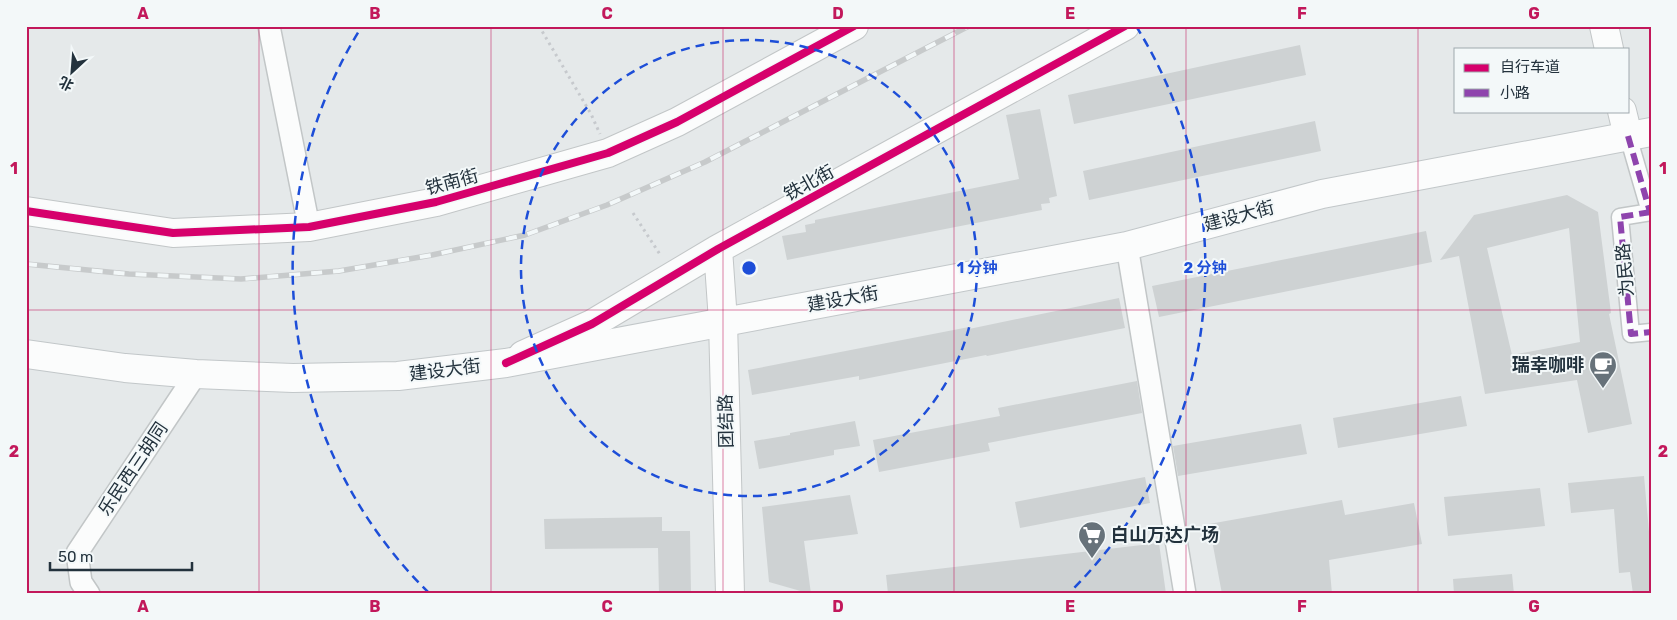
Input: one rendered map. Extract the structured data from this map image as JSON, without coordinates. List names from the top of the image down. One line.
{"streets":{"street":["铁南街","铁北街","建设大街","为民路","团结路","乐民西三胡同"]},"crossings":[["铁北街","建设大街"],["铁北街","团结路"],["建设大街","为民路"],["建设大街","团结路"],["建设大街","乐民西三胡同"]],"places":{"cafe":["瑞幸咖啡"],"supermarket":["白山万达广场"]},"legend":["自行车道","小路"],"scale_bar":"50 m","north":"bottom left","grid":{"columns":["A","B","C","D","E","F","G"],"rows":["1","2"]},"rings":["1 分钟","2 分钟"]}
